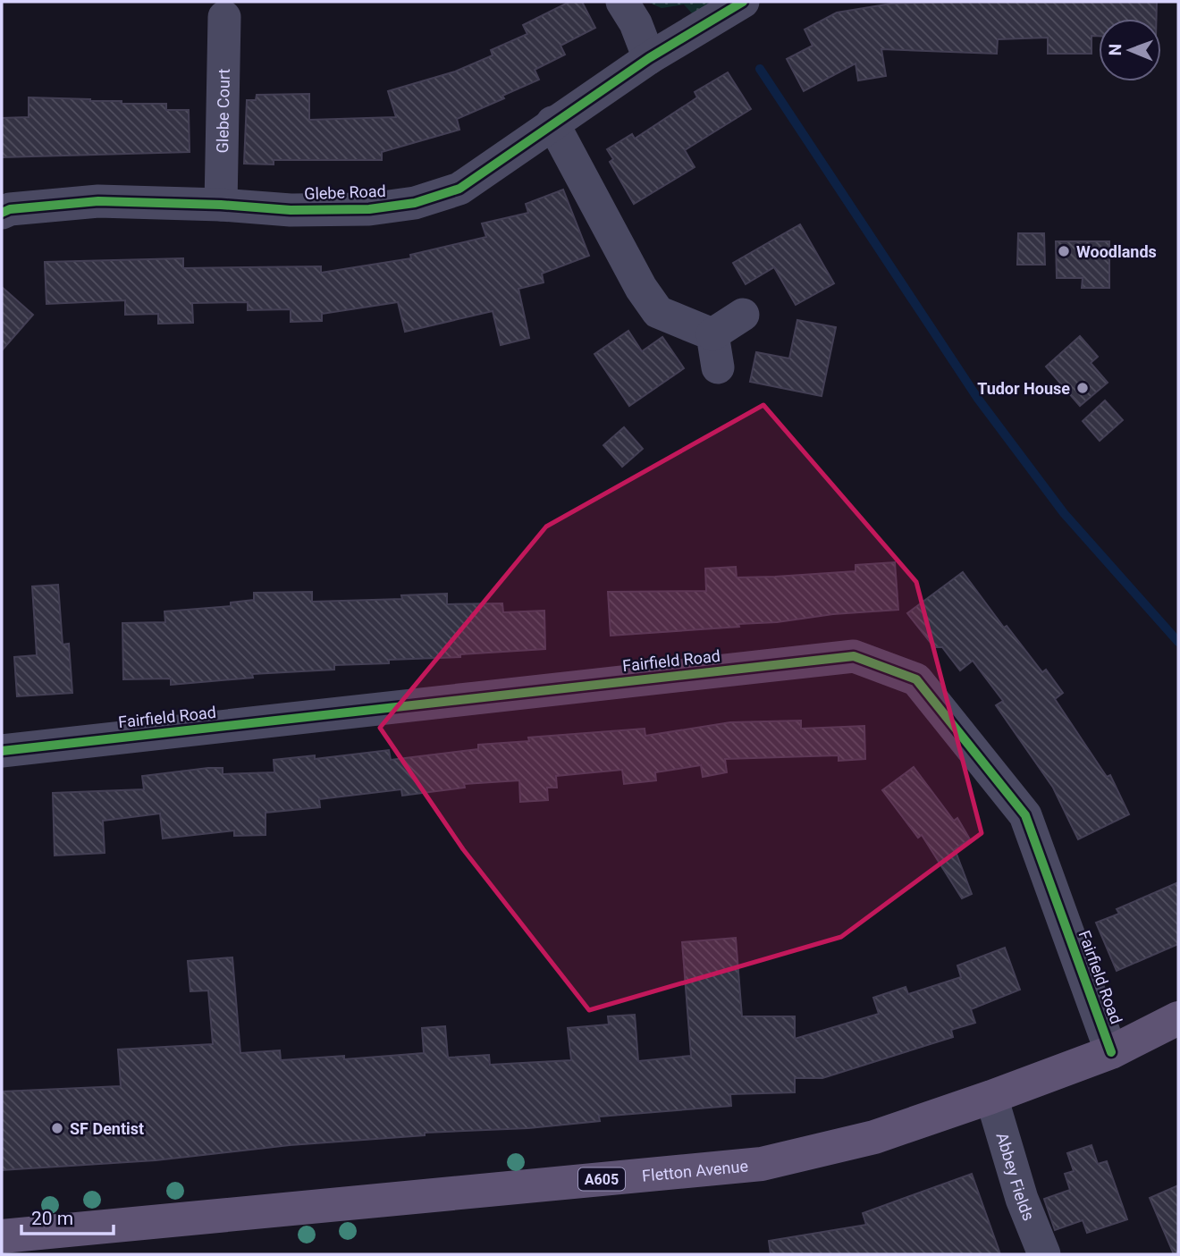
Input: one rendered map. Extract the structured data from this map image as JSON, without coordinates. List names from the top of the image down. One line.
{"streets":{"main road":["Fletton Avenue","A605"],"street":["Glebe Court","Glebe Road","Fairfield Road","Abbey Fields"]},"crossings":[["Glebe Court","Glebe Road"],["Fairfield Road","Fletton Avenue"],["Fletton Avenue","Abbey Fields"]],"places":["Woodlands","Tudor House","SF Dentist"],"scale_bar":"20 m","north":"left"}
